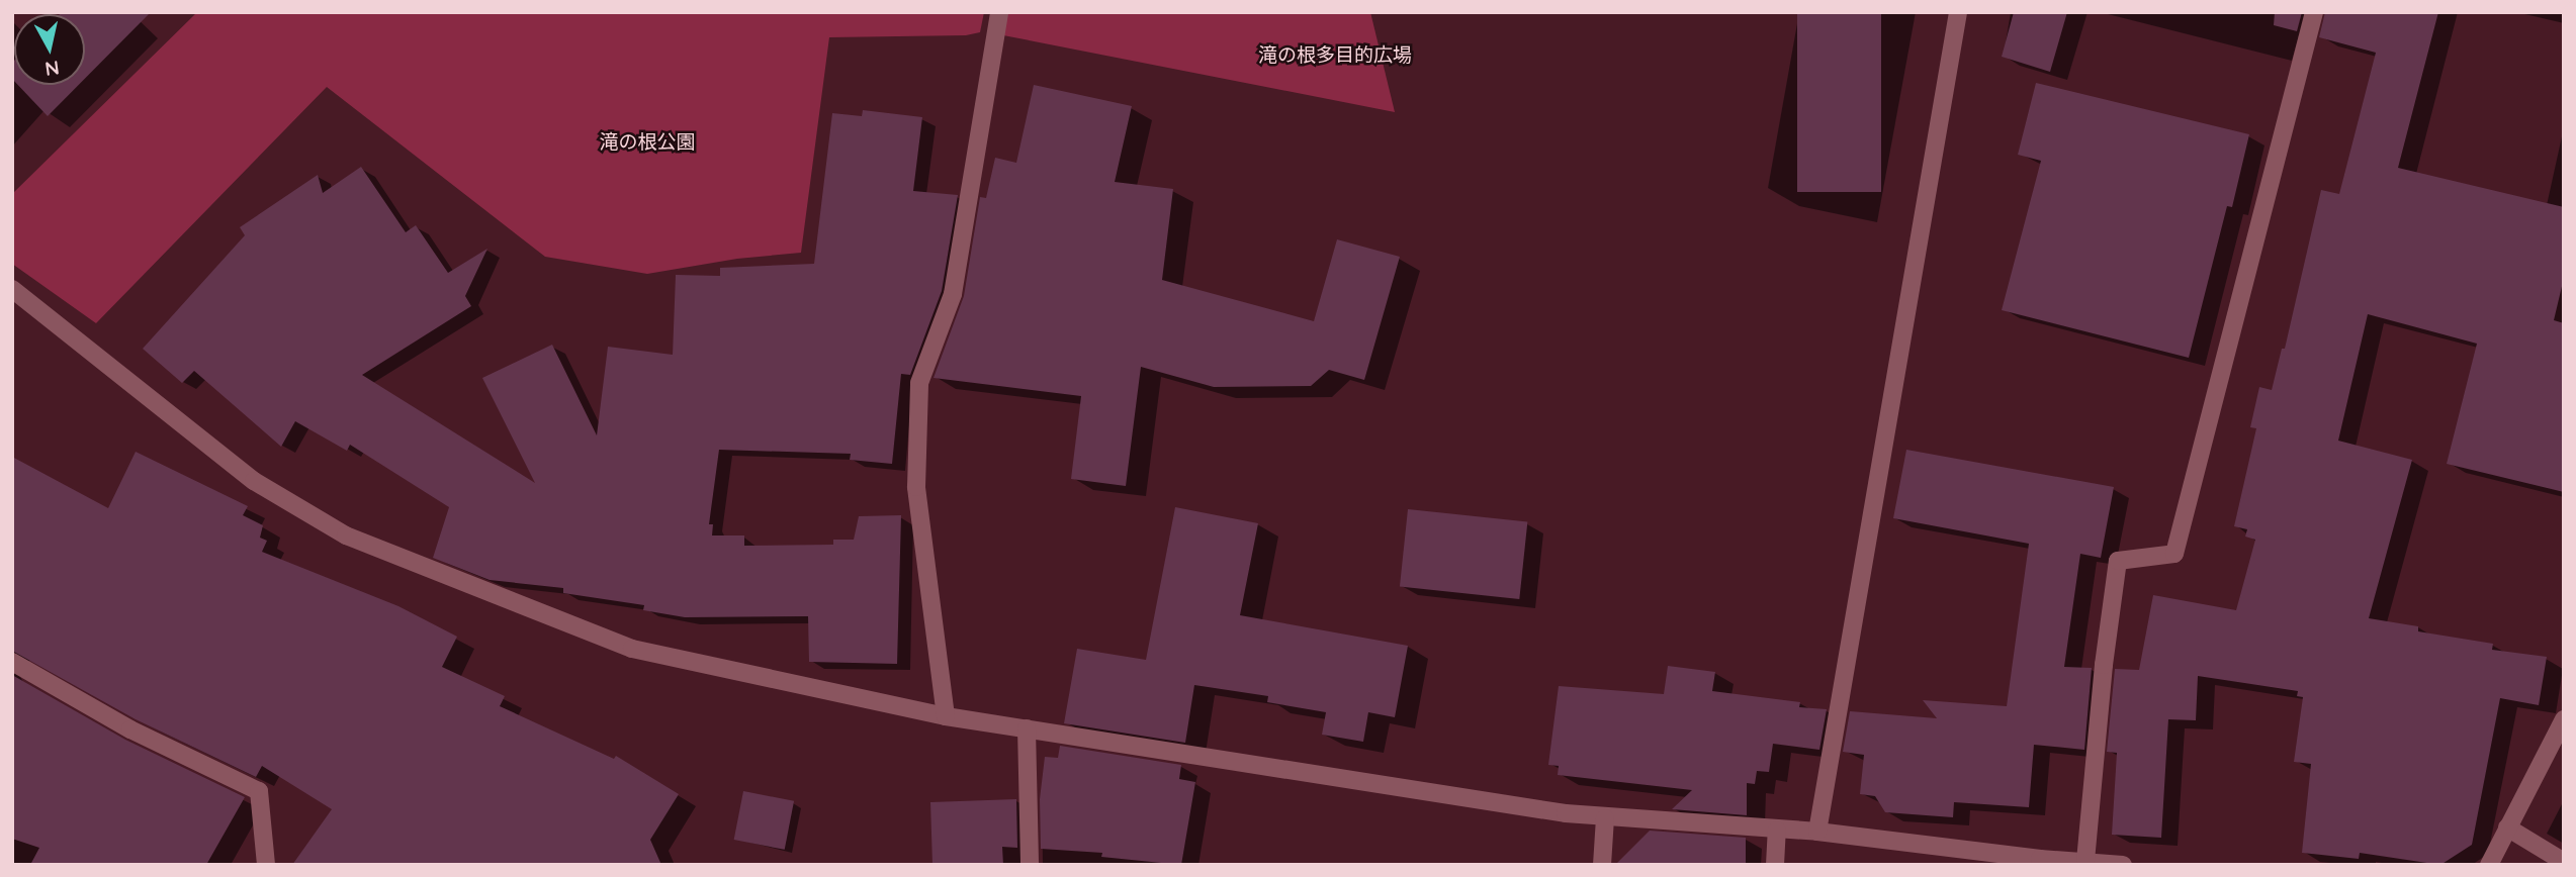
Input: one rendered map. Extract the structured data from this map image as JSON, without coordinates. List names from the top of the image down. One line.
{"parks":["滝の根多目的広場","滝の根公園"],"north":"bottom"}
